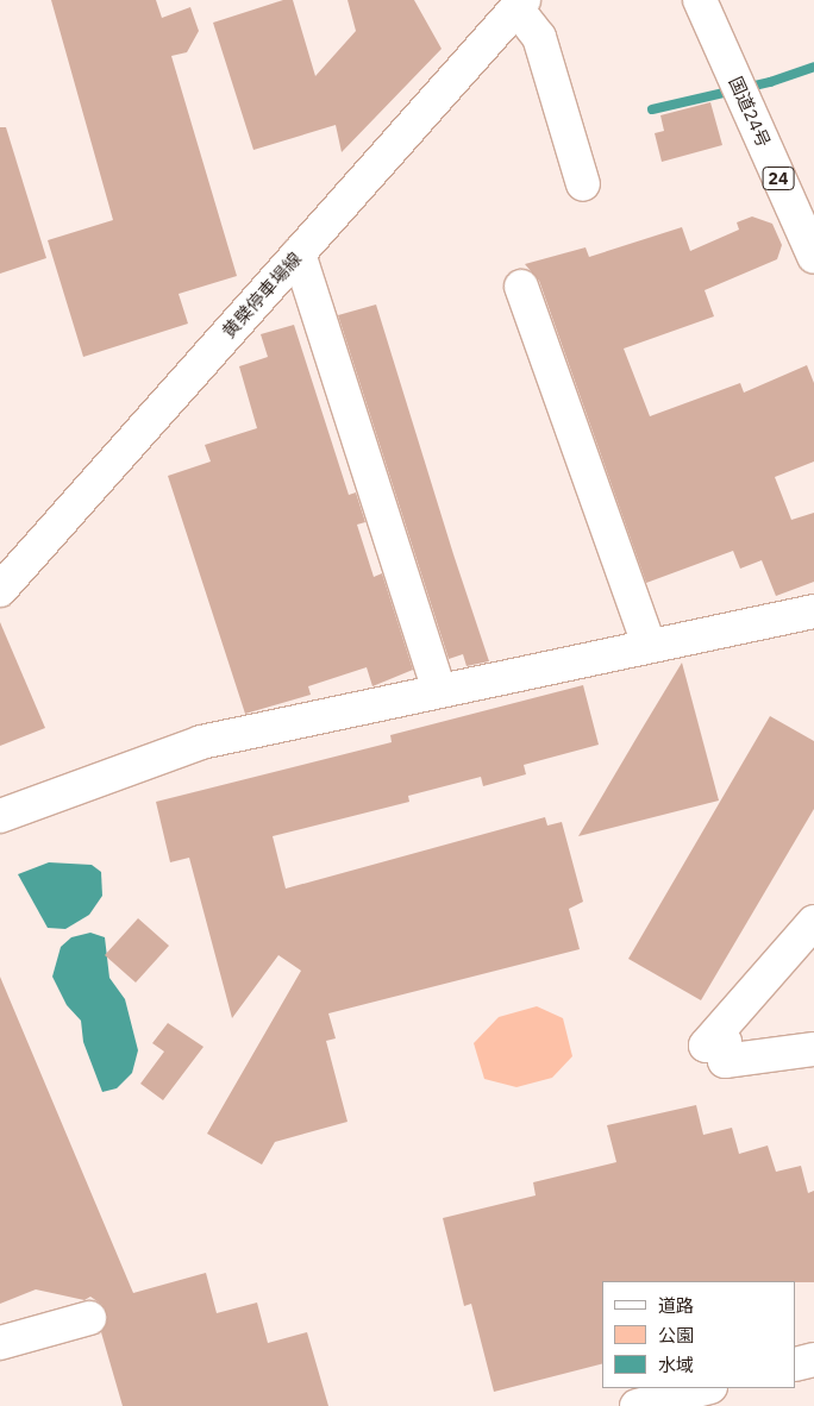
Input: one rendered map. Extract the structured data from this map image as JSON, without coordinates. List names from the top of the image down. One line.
{"streets":{"main road":["国道24号","24","黄檗停車場線"]},"legend":["道路","公園","水域"]}
